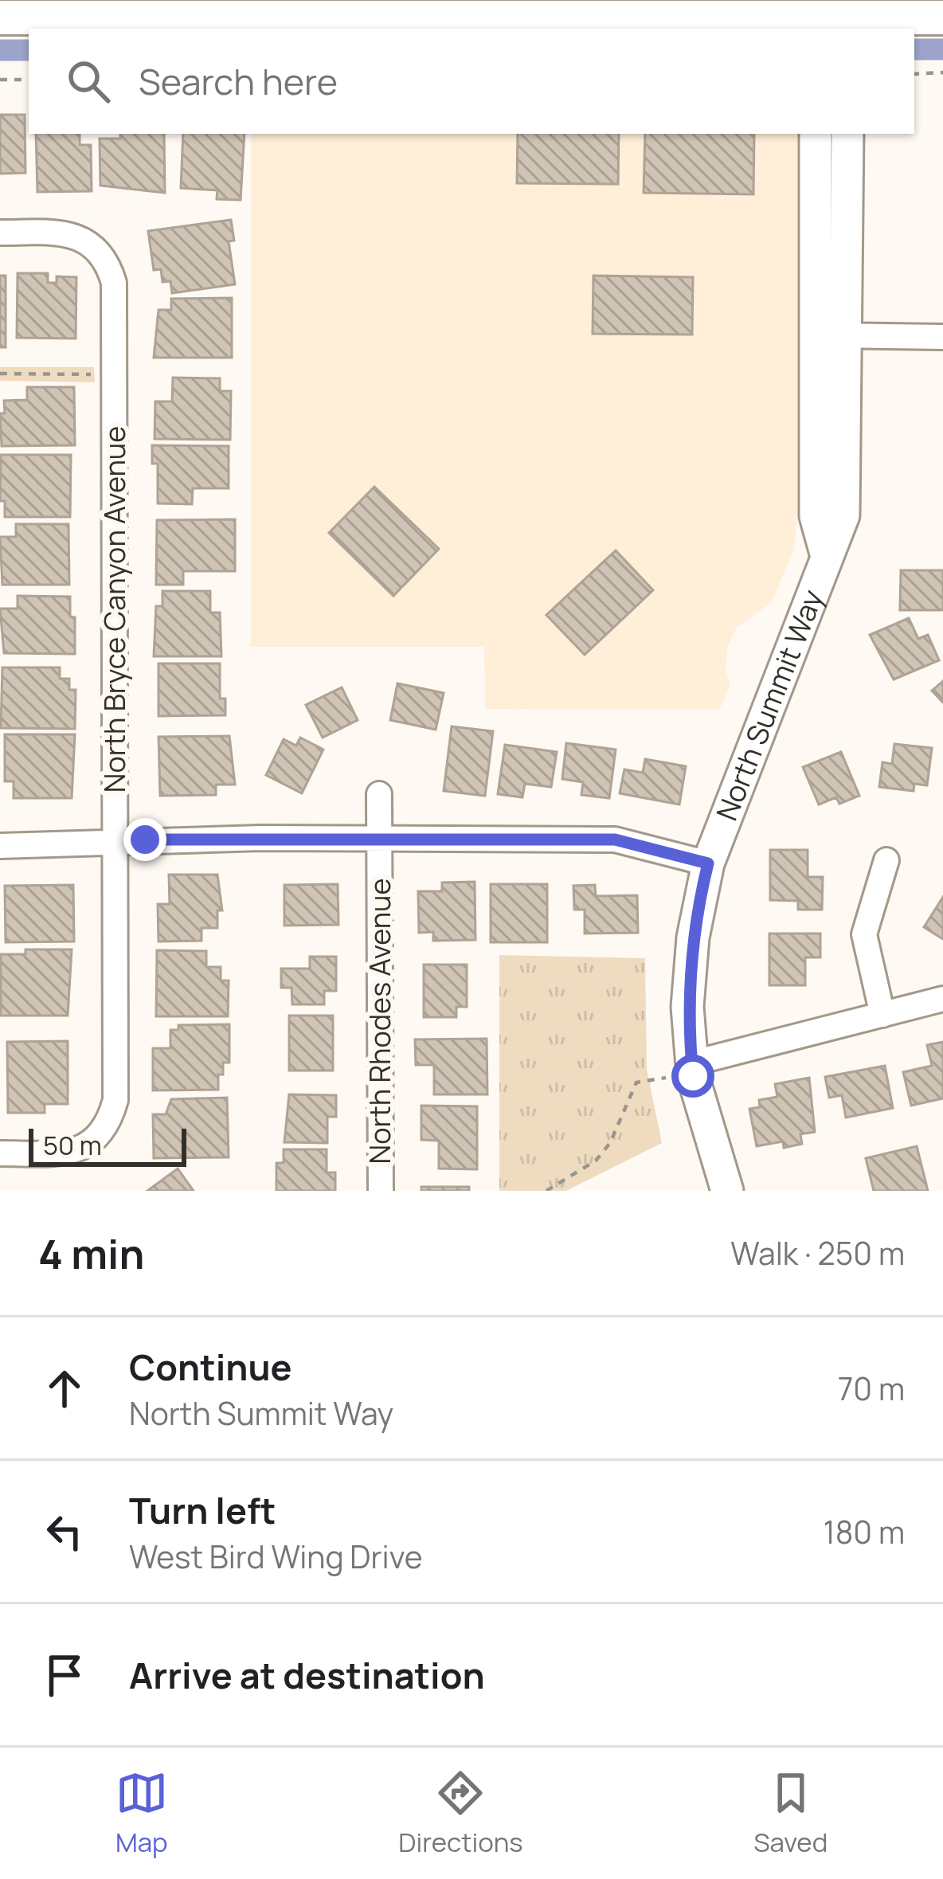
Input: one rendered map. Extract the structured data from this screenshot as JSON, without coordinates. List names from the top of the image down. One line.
{"streets":{"street":["North Bryce Canyon Avenue","North Summit Way","North Rhodes Avenue"]},"scale_bar":"50 m","page":{"search":"Search here","scale":"50 m","heading":["4 min","Walk · 250 m"],"list":[["Continue","North Summit Way","70 m"],["Turn left","West Bird Wing Drive","180 m"],"Arrive at destination"],"nav":["Map","Directions","Saved"]}}
